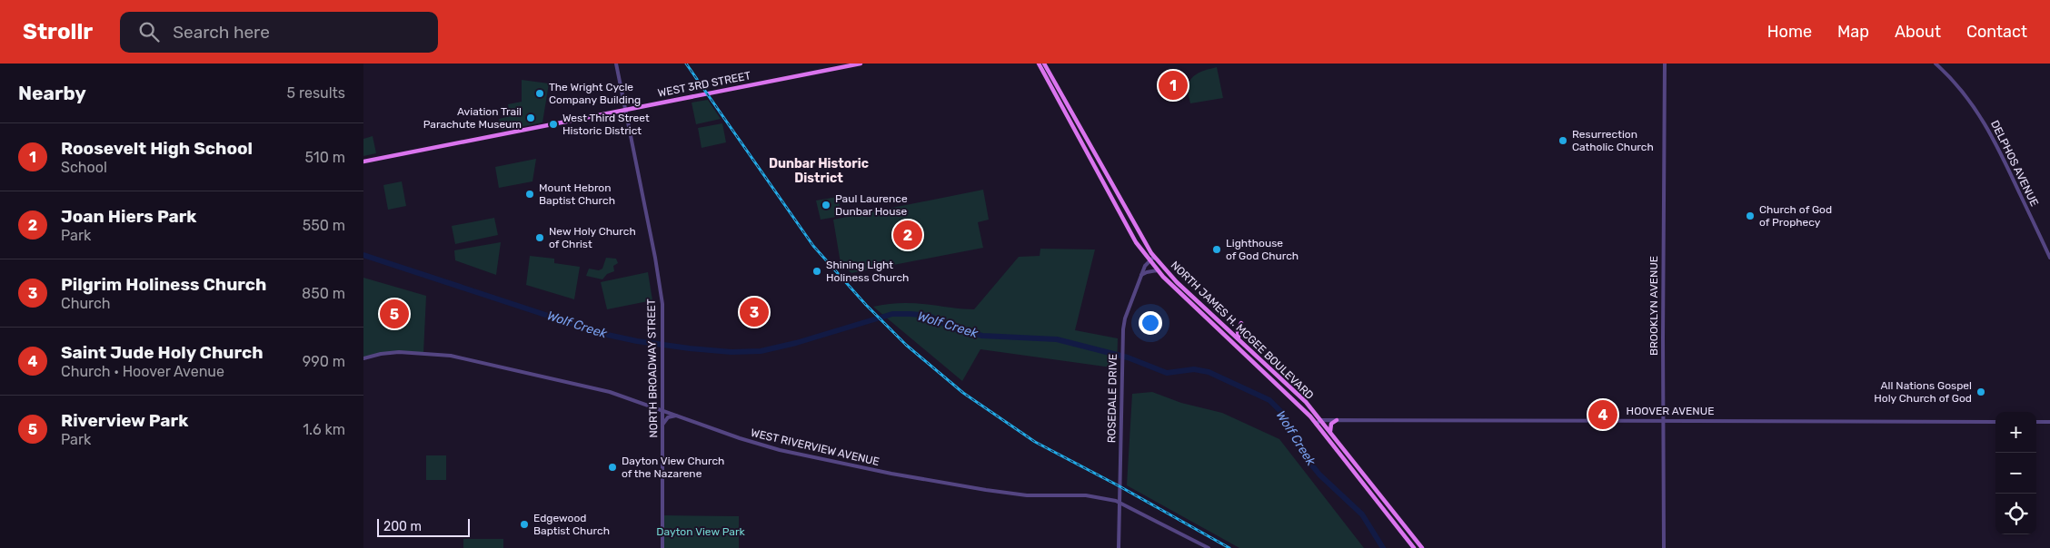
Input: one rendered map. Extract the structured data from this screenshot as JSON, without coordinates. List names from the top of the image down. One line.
{"streets":{"main road":["WEST 3RD STREET","NORTH JAMES H. MCGEE BOULEVARD"],"street":["DELPHOS AVENUE","BROOKLYN AVENUE","NORTH BROADWAY STREET","ROSEDALE DRIVE","HOOVER AVENUE","WEST RIVERVIEW AVENUE"]},"crossings":[["WEST 3RD STREET","NORTH BROADWAY STREET"],["BROOKLYN AVENUE","HOOVER AVENUE"],["NORTH JAMES H. MCGEE BOULEVARD","ROSEDALE DRIVE"],["NORTH JAMES H. MCGEE BOULEVARD","HOOVER AVENUE"],["NORTH BROADWAY STREET","WEST RIVERVIEW AVENUE"],["ROSEDALE DRIVE","WEST RIVERVIEW AVENUE"]],"districts":["Dunbar Historic District"],"water":["Wolf Creek"],"parks":["Dayton View Park"],"places":["The Wright Cycle Company Building","Aviation Trail Parachute Museum","West Third Street Historic District","Resurrection Catholic Church","Mount Hebron Baptist Church","Paul Laurence Dunbar House","Church of God of Prophecy","New Holy Church of Christ","Lighthouse of God Church","Shining Light Holiness Church","All Nations Gospel Holy Church of God","Dayton View Church of the Nazarene","Edgewood Baptist Church"],"scale_bar":"200 m","page":{"header":"Strollr","search":"Search here","nav":["Home","Map","About","Contact"],"heading":["Nearby","5 results"],"pins":["1","2","3","5","4"],"list":[{"mark":"1","name":"Roosevelt High School","note":"School","value":"510 m"},{"mark":"2","name":"Joan Hiers Park","note":"Park","value":"550 m"},{"mark":"3","name":"Pilgrim Holiness Church","note":"Church","value":"850 m"},{"mark":"4","name":"Saint Jude Holy Church","note":"Church · Hoover Avenue","value":"990 m"},{"mark":"5","name":"Riverview Park","note":"Park","value":"1.6 km"}],"map_buttons":["+","−"],"scale":"200 m"}}
